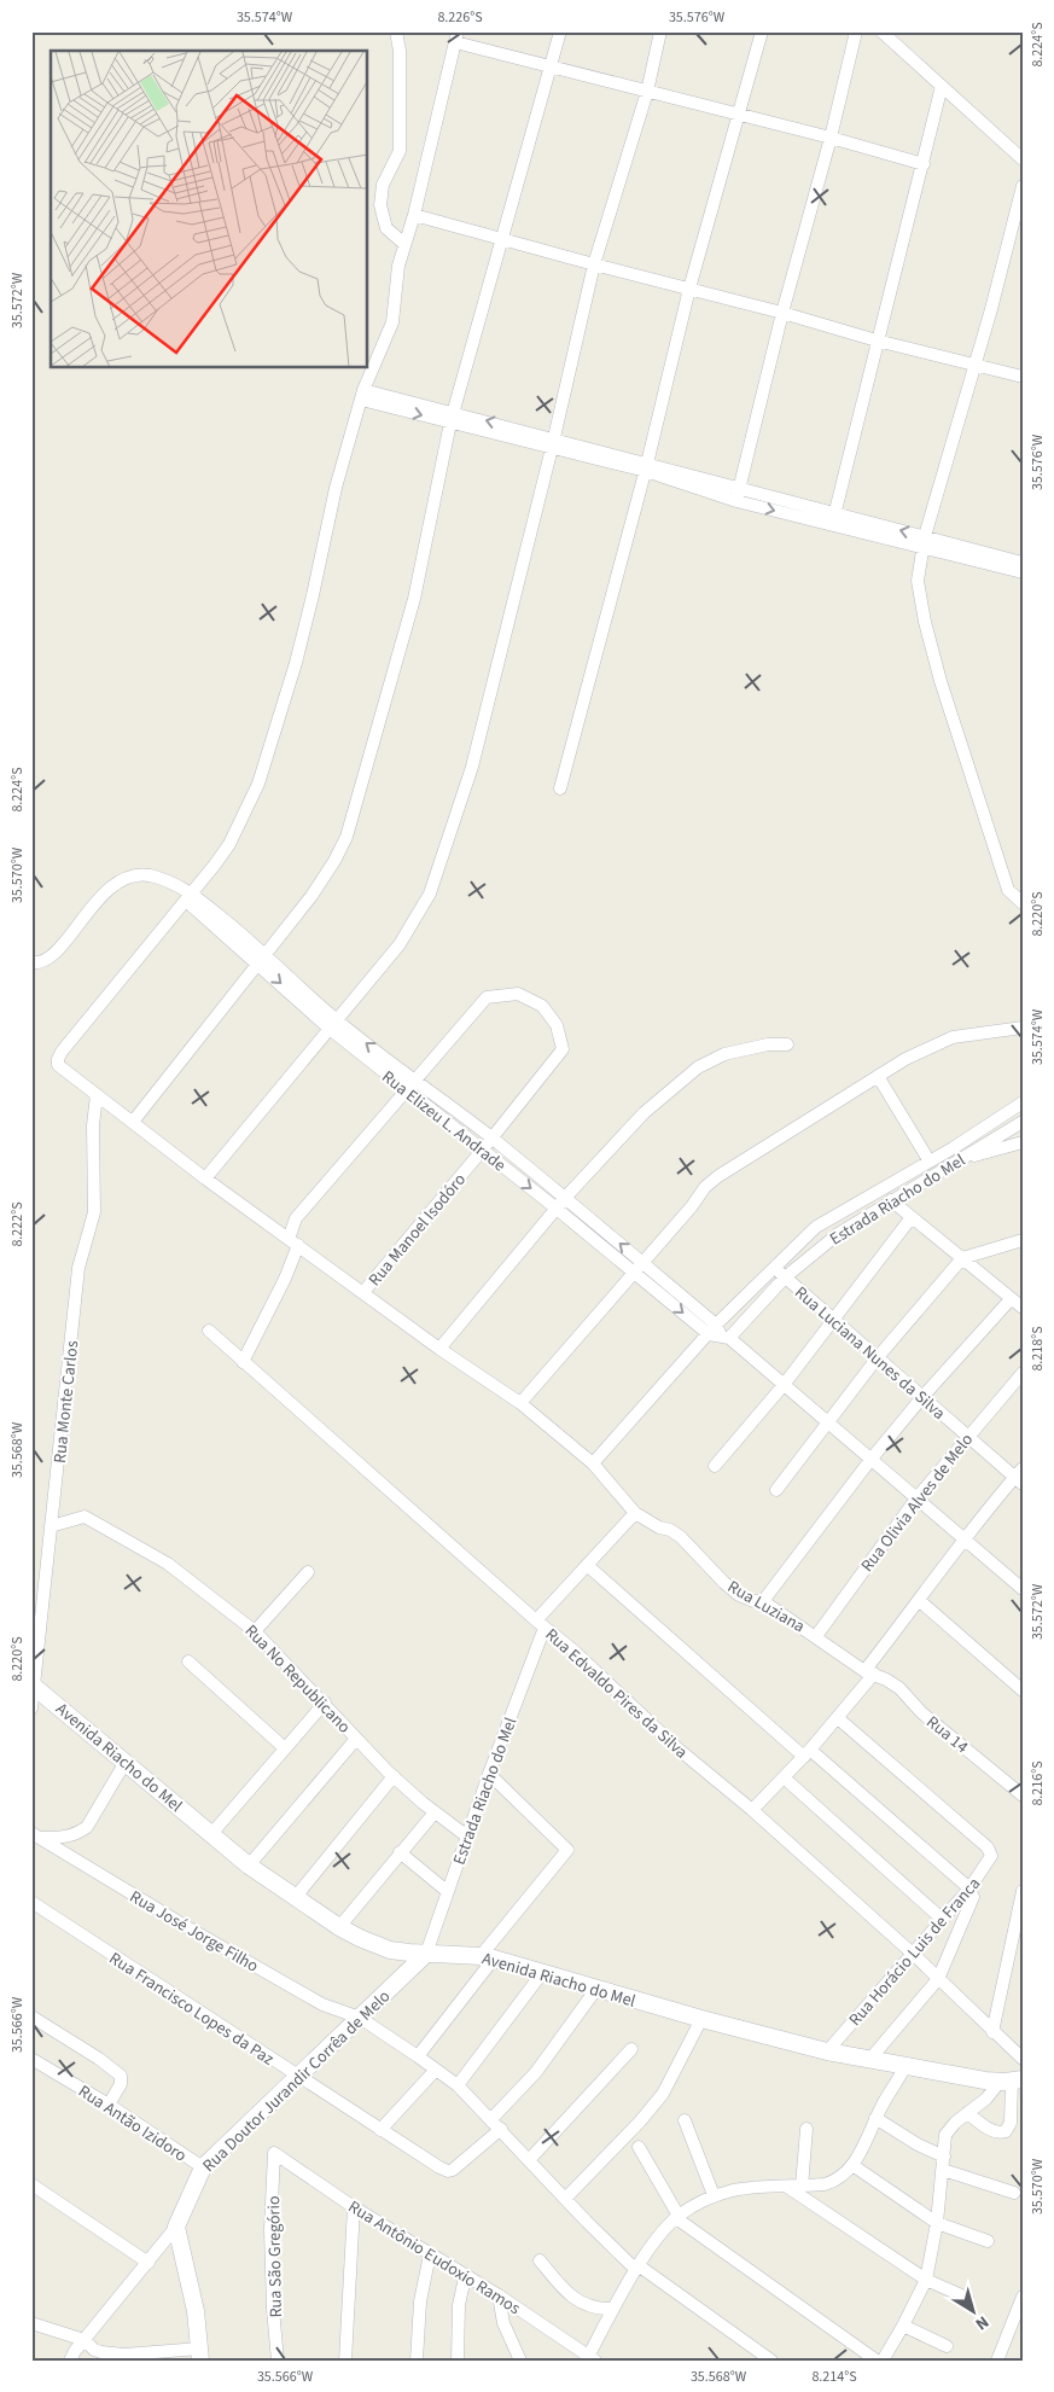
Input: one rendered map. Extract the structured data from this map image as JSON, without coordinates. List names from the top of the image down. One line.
{"streets":{"street":["Rua Elizeu L. Andrade","Estrada Riacho do Mel","Rua Manoel Isodóro","Rua Luciana Nunes da Silva","Rua Monte Carlos","Rua Olivia Alves de Melo","Rua Luziana","Rua No Republicano","Rua Edvaldo Pires da Silva","Rua 14","Avenida Riacho do Mel","Rua José Jorge Filho","Rua Horácio Luis de Franca","Rua Francisco Lopes da Paz","Rua Doutor Jurandir Corrêa de Melo","Rua Antão Izidoro","Rua São Gregório","Rua Antônio Eudoxio Ramos"]},"crossings":[["Rua Elizeu L. Andrade","Estrada Riacho do Mel"],["Rua Elizeu L. Andrade","Rua Manoel Isodóro"],["Rua Elizeu L. Andrade","Rua Luziana"],["Estrada Riacho do Mel","Rua Luciana Nunes da Silva"],["Estrada Riacho do Mel","Rua Luziana"],["Estrada Riacho do Mel","Rua No Republicano"],["Estrada Riacho do Mel","Rua Edvaldo Pires da Silva"],["Estrada Riacho do Mel","Avenida Riacho do Mel"],["Estrada Riacho do Mel","Rua Doutor Jurandir Corrêa de Melo"],["Rua Manoel Isodóro","Rua Luziana"],["Rua Luciana Nunes da Silva","Rua Olivia Alves de Melo"],["Rua Monte Carlos","Rua Luziana"],["Rua Monte Carlos","Rua No Republicano"],["Rua Monte Carlos","Avenida Riacho do Mel"],["Rua Olivia Alves de Melo","Rua Luziana"],["Rua Luziana","Rua 14"],["Rua Edvaldo Pires da Silva","Rua Horácio Luis de Franca"],["Avenida Riacho do Mel","Rua Horácio Luis de Franca"],["Avenida Riacho do Mel","Rua Doutor Jurandir Corrêa de Melo"],["Rua José Jorge Filho","Rua Francisco Lopes da Paz"],["Rua José Jorge Filho","Rua Doutor Jurandir Corrêa de Melo"],["Rua Francisco Lopes da Paz","Rua Doutor Jurandir Corrêa de Melo"],["Rua Doutor Jurandir Corrêa de Melo","Rua Antão Izidoro"],["Rua São Gregório","Rua Antônio Eudoxio Ramos"]],"north":"bottom right","coordinates":["35.574°W","8.226°S","35.576°W","8.224°S","35.572°W","35.570°W","8.220°S","8.222°S","8.218°S","35.568°W","8.216°S","35.566°W","8.214°S"]}
